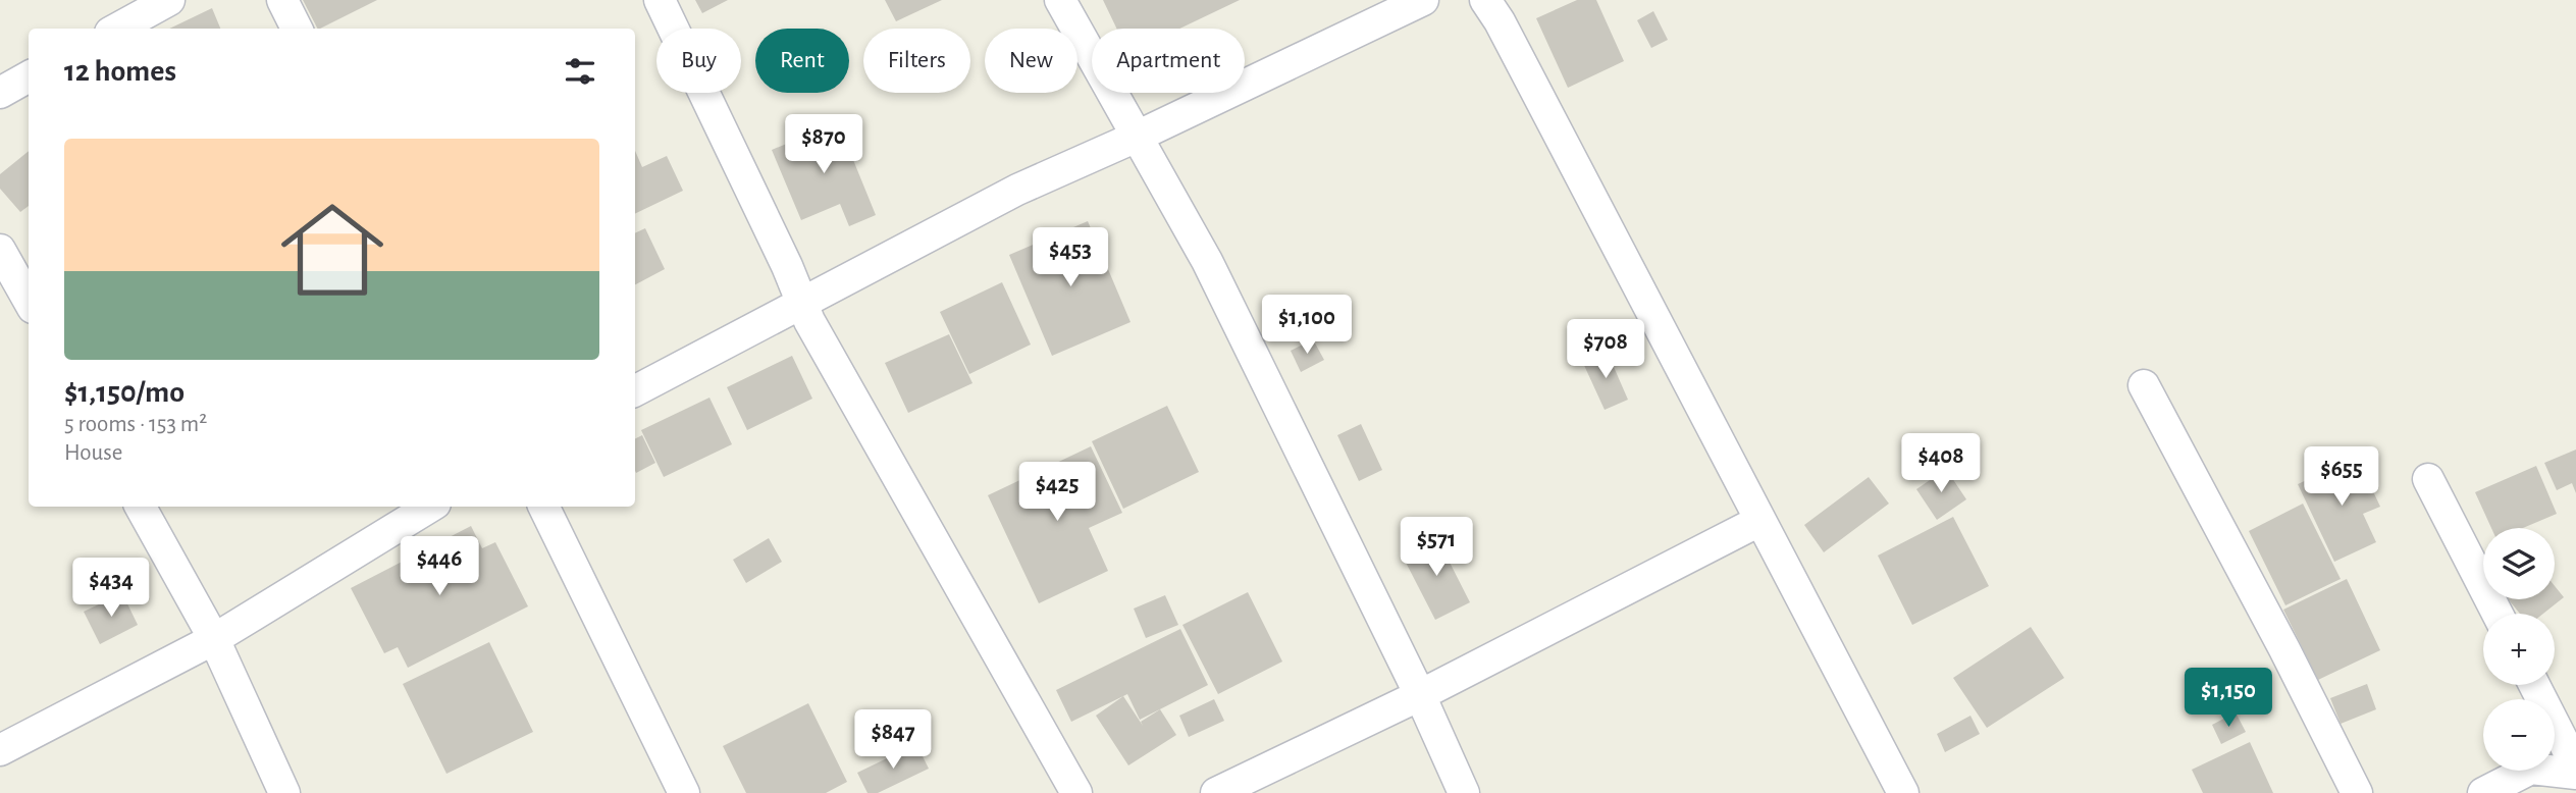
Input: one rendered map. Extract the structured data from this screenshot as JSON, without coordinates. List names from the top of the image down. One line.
{"page":{"chip":["Buy","Rent","Filters","New","Apartment"],"heading":"12 homes","price":["$870","$453","$1,100","$708","$408","$655","$425","$571","$446","$434","$1,150","$847"],"list":[{"name":"$1,150/mo","note":"5 rooms · 153 m² · House"}],"map_buttons":["+","−"]}}
